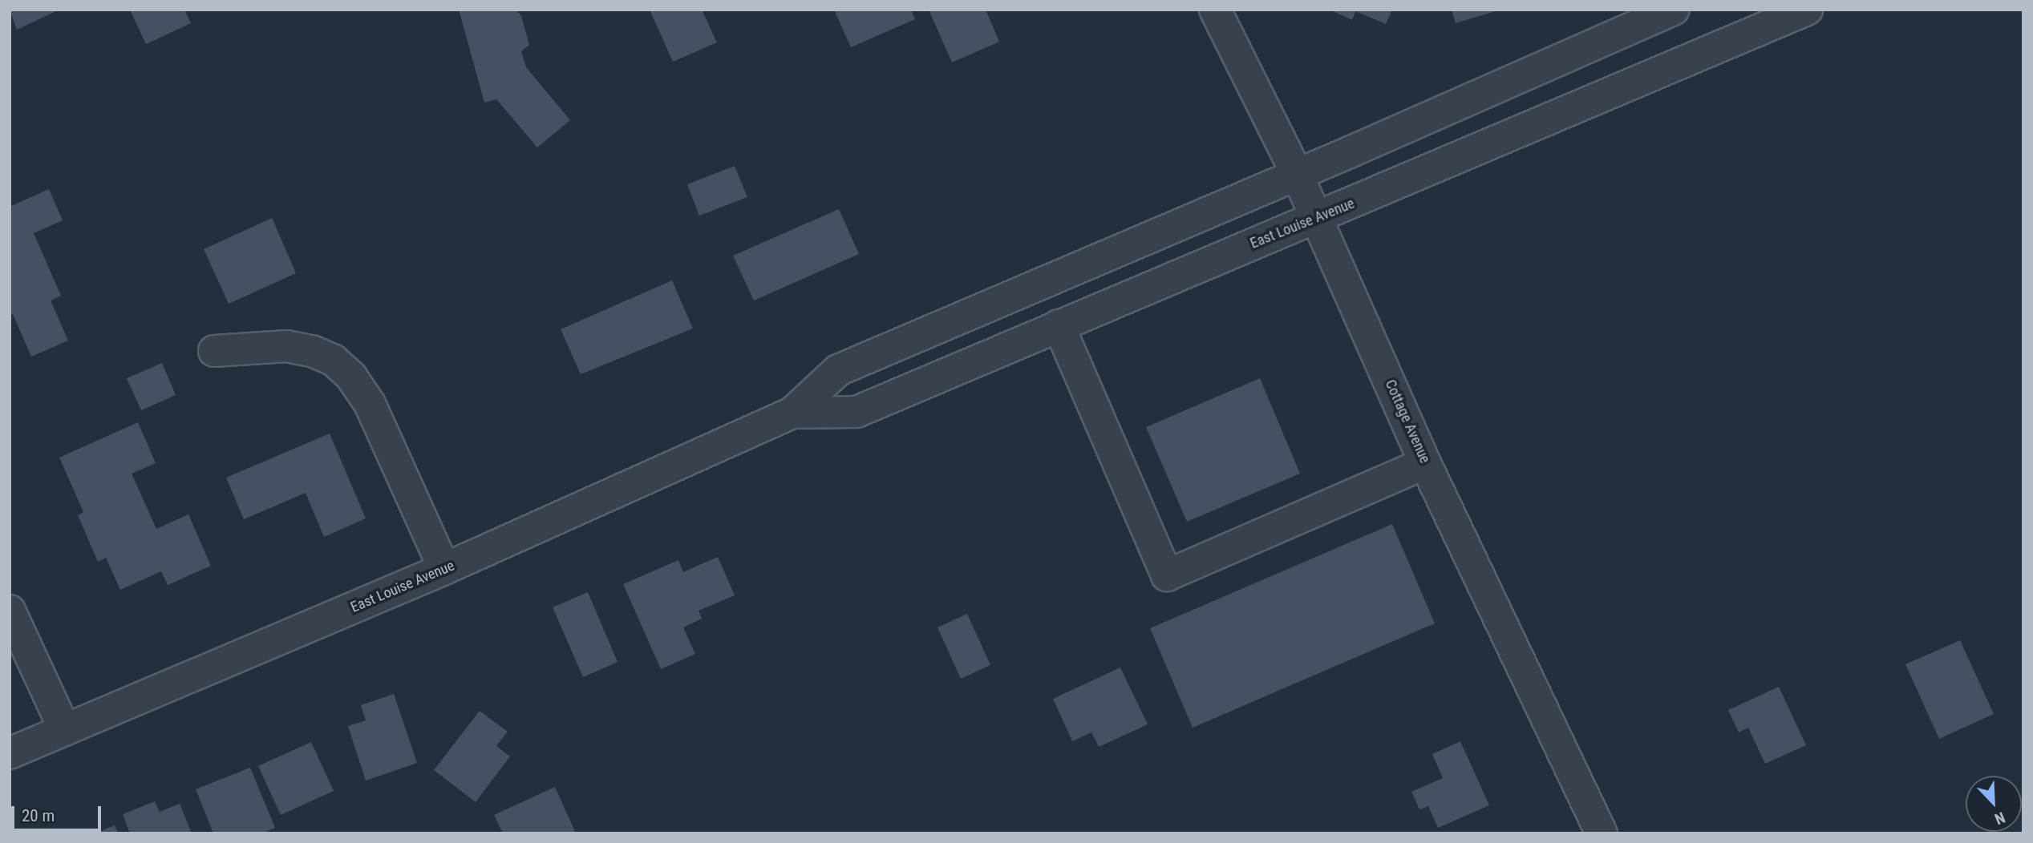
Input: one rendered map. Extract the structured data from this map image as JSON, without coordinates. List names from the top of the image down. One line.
{"streets":{"street":["East Louise Avenue","Cottage Avenue"]},"crossings":[["East Louise Avenue","Cottage Avenue"]],"scale_bar":"20 m","north":"bottom right"}
